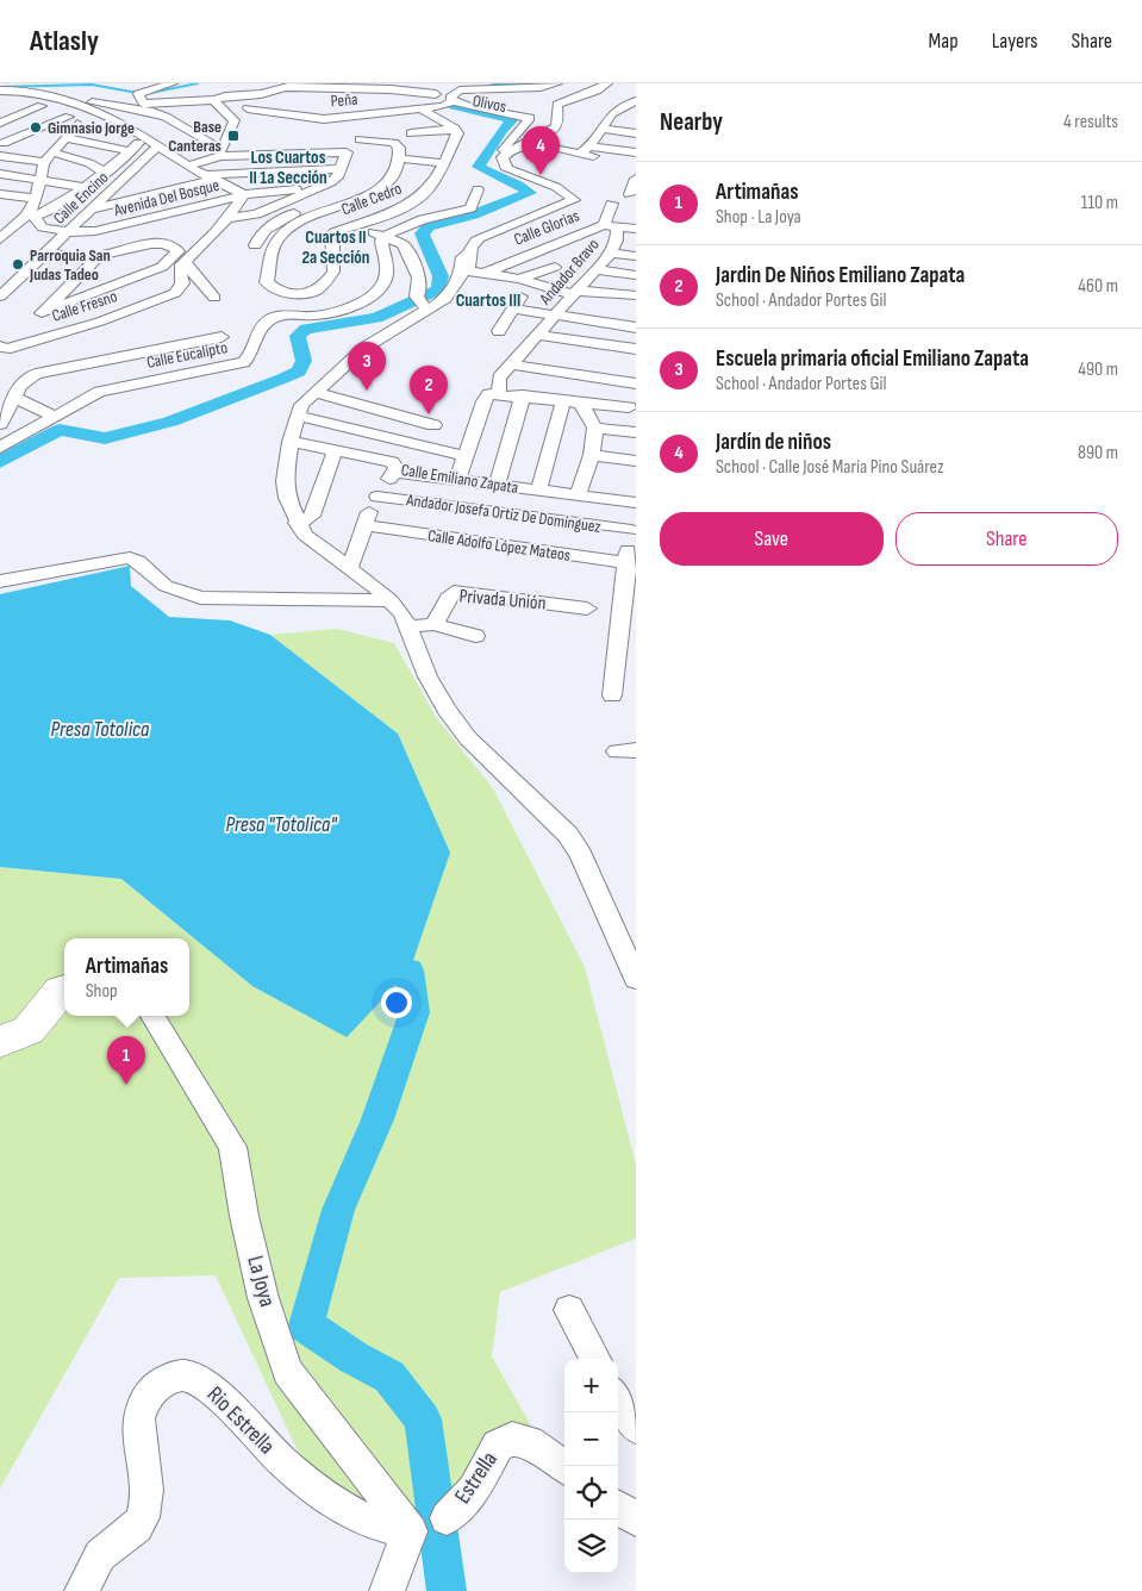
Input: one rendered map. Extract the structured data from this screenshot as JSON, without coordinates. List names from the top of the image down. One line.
{"streets":{"street":["Peña","Olivos","Calle Encino","Avenida Del Bosque","Calle Cedro","Calle Glorias","Andador Bravo","Calle Fresno","Calle Eucalipto","Calle Emiliano Zapata","Andador Josefa Ortiz De Domínguez","Calle Adolfo López Mateos","Privada Unión","La Joya","Rio Estrella","Estrella"]},"crossings":[["Calle Encino","Avenida Del Bosque"],["Calle Glorias","Andador Bravo"],["La Joya","Rio Estrella"]],"districts":["Los Cuartos II 1a Sección","Cuartos II 2a Sección","Cuartos III"],"water":["Presa Totolica","Presa \"Totolica\""],"places":{"other":["Gimnasio Jorge","Parroquia San Judas Tadeo"],"transit":["Base Canteras"]},"page":{"header":"Atlasly","nav":["Map","Layers","Share"],"heading":["Nearby","4 results"],"pins":["4","3","2","1"],"list":[{"mark":"1","name":"Artimañas","note":"Shop · La Joya","value":"110 m"},{"mark":"2","name":"Jardin De Niños Emiliano Zapata","note":"School · Andador Portes Gil","value":"460 m"},{"mark":"3","name":"Escuela primaria oficial Emiliano Zapata","note":"School · Andador Portes Gil","value":"490 m"},{"mark":"4","name":"Jardín de niños","note":"School · Calle José María Pino Suárez","value":"890 m"}],"buttons":["Save","Share"],"popup":["Artimañas","Shop"],"map_buttons":["+","−"]}}
